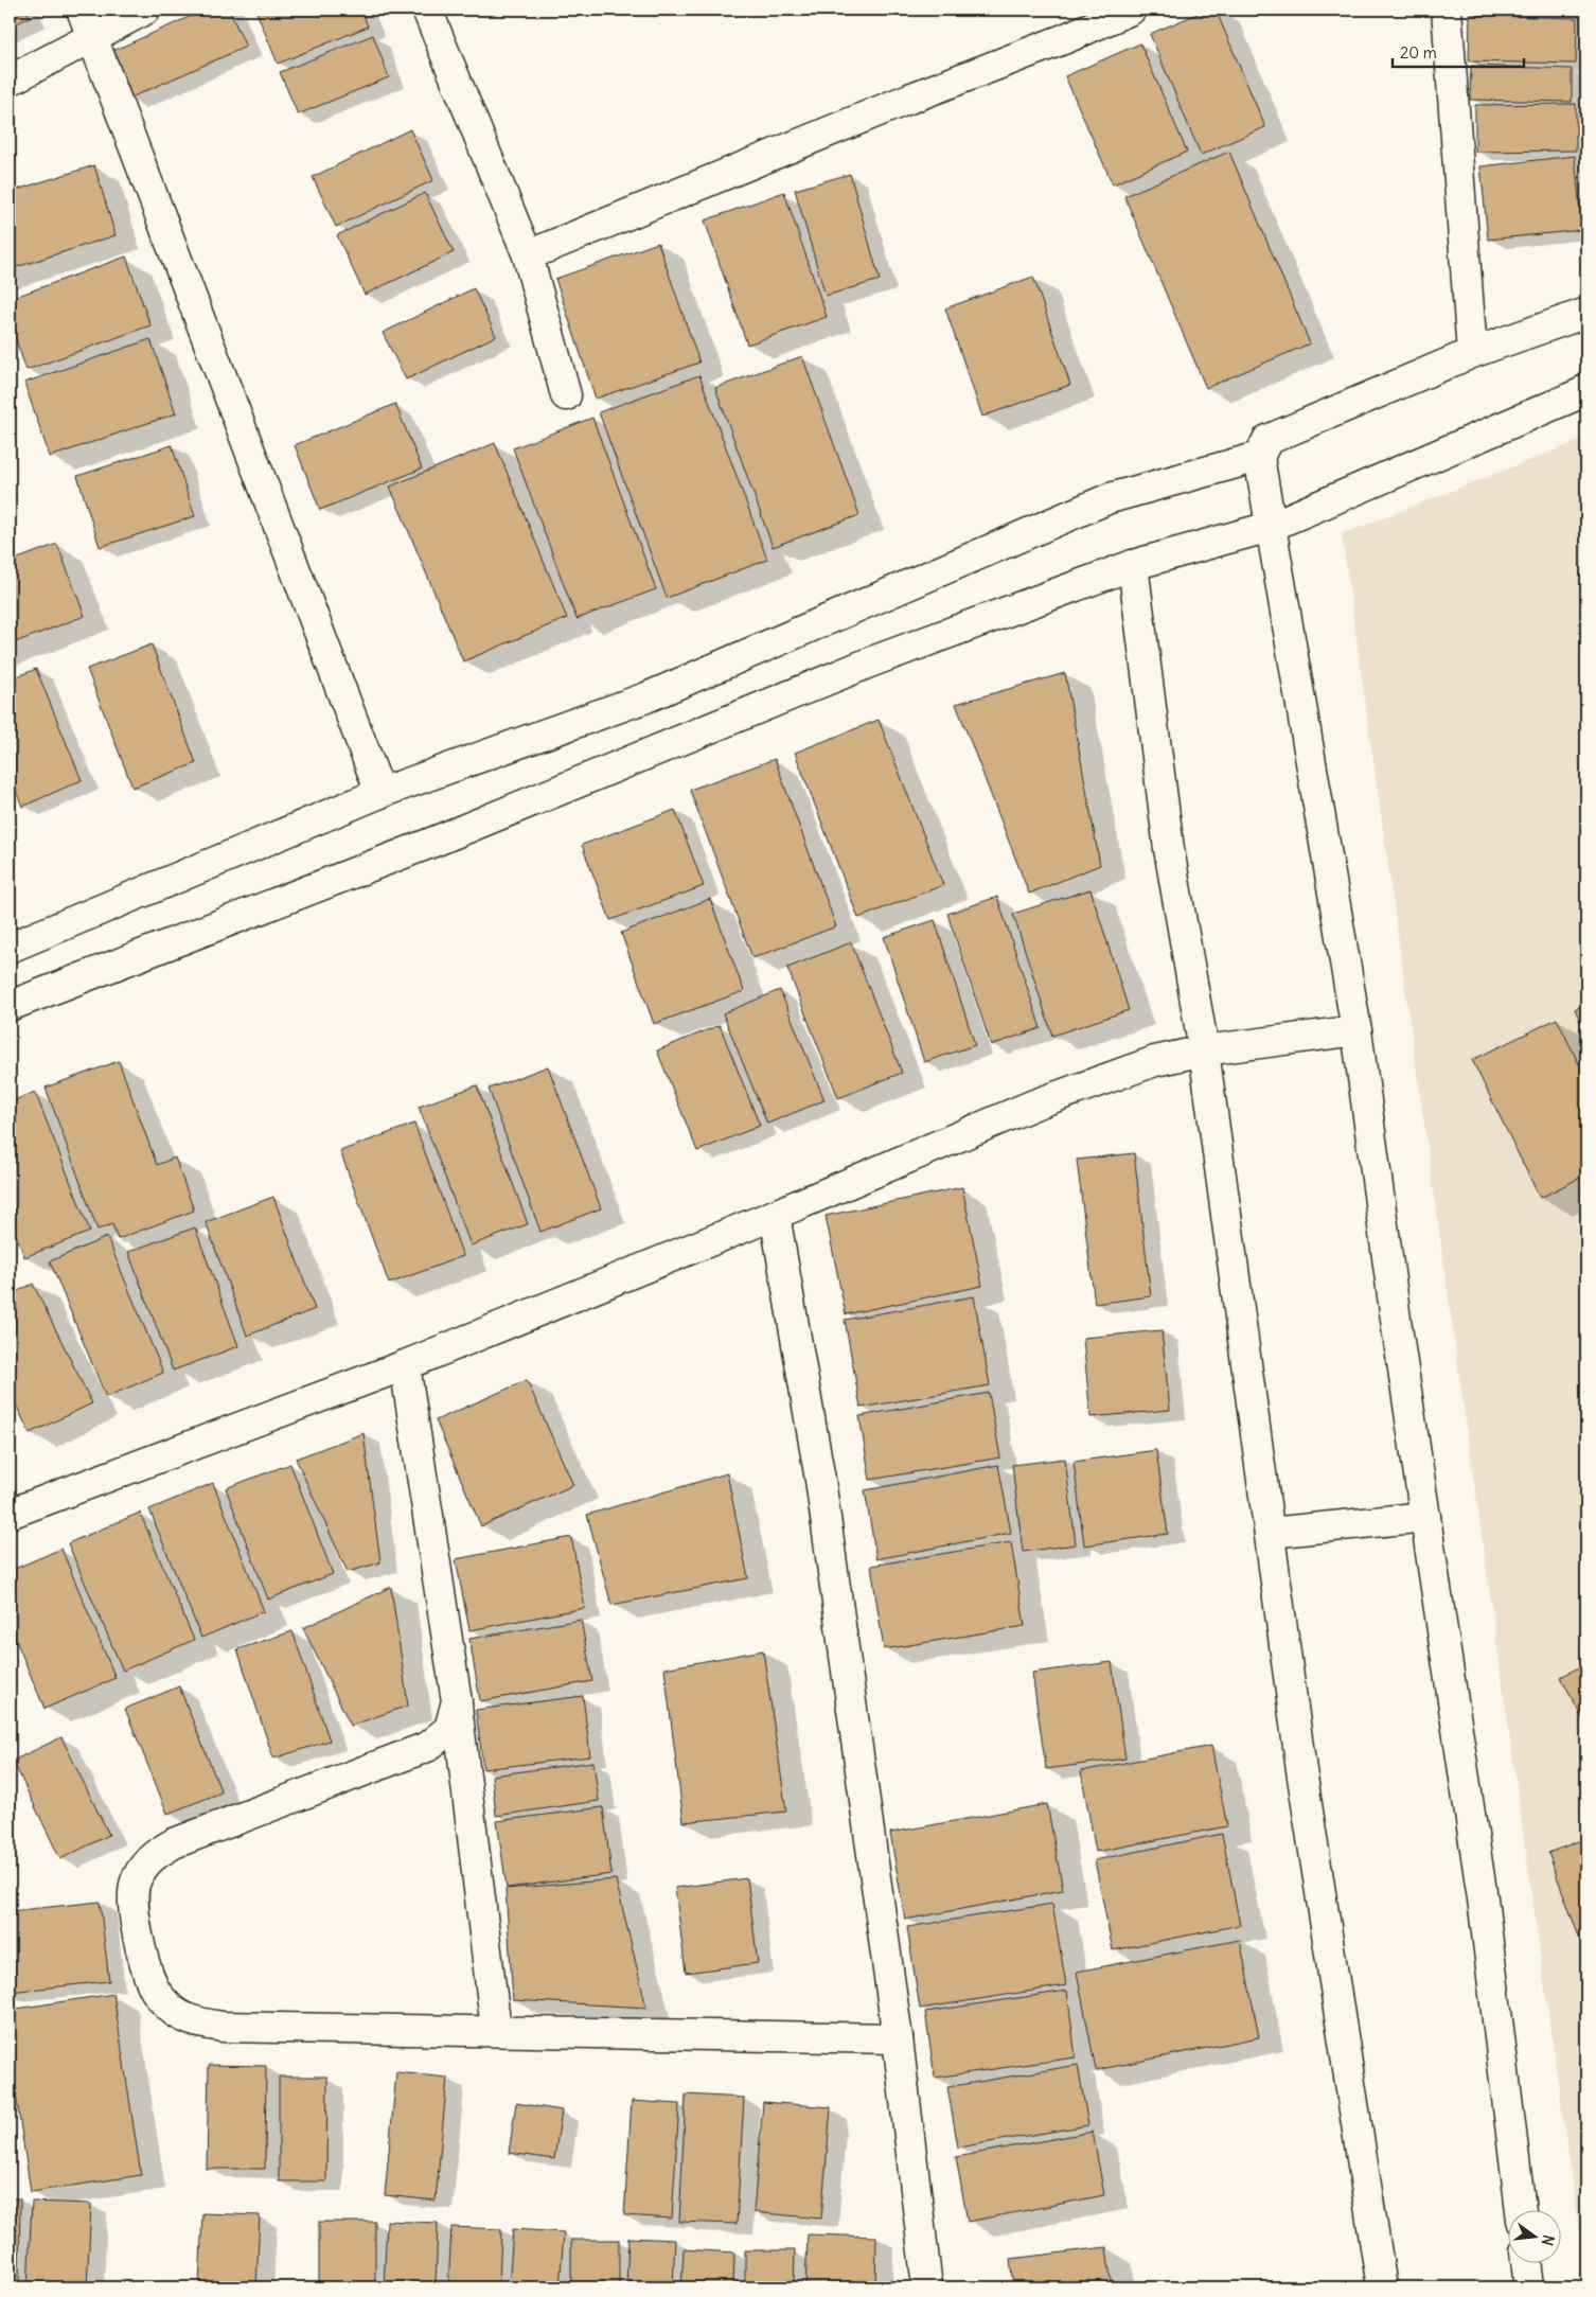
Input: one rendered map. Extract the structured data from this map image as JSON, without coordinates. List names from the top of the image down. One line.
{"scale_bar":"20 m","north":"right"}
